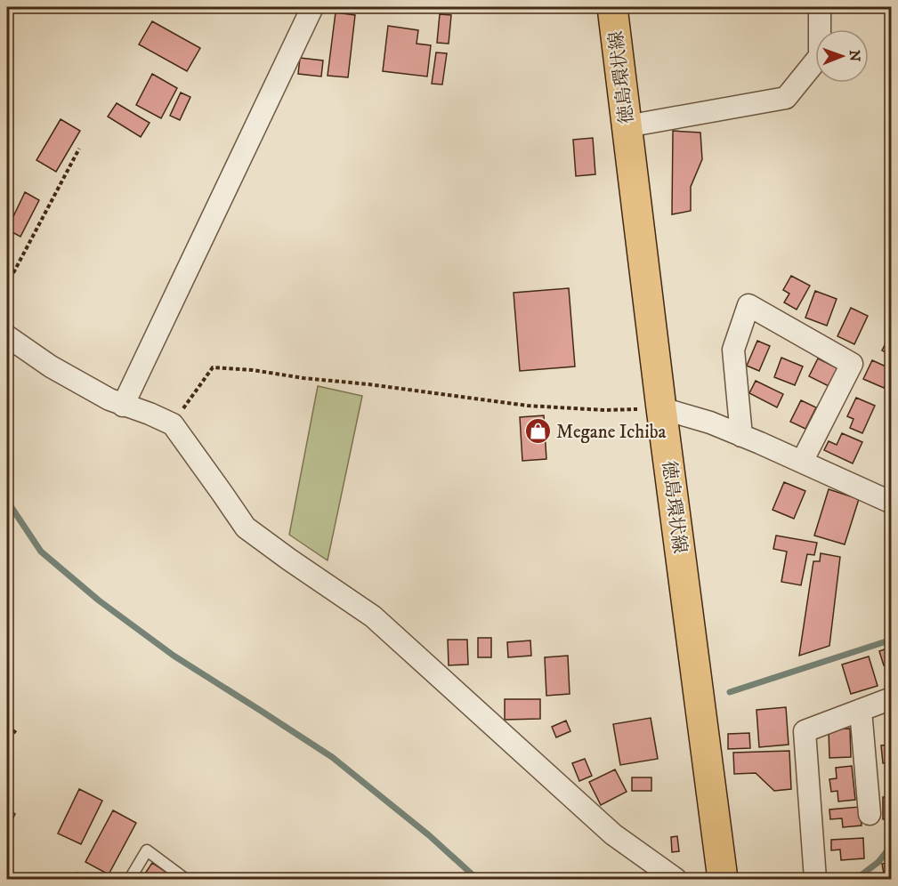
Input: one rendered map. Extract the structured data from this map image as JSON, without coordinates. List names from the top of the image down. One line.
{"streets":{"main road":["徳島環状線"]},"places":{"shop":["Megane Ichiba"]},"north":"right"}
